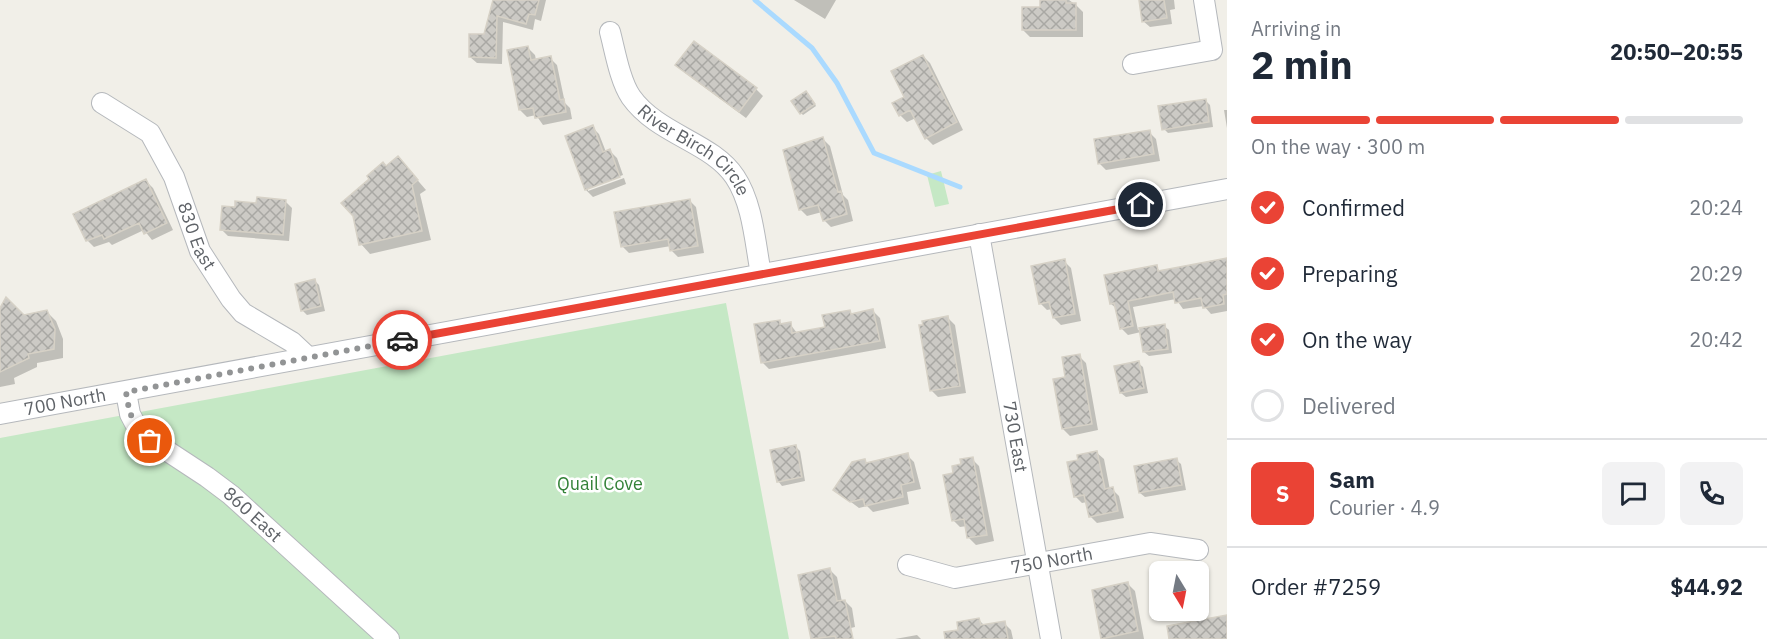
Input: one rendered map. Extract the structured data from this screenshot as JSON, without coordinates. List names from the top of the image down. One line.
{"streets":{"street":["River Birch Circle","830 East","700 North","730 East","860 East","750 North"]},"crossings":[["River Birch Circle","700 North"],["830 East","700 North"],["700 North","730 East"],["700 North","860 East"],["730 East","750 North"]],"parks":["Quail Cove"],"north":"bottom","page":{"heading":["2 min","Arriving in","20:50–20:55"],"panel":["Sam","Courier · 4.9","Order #7259","$44.92"],"bar":"On the way · 300 m","list":[["Confirmed","20:24"],["Preparing","20:29"],["On the way","20:42"],"Delivered"],"round":"S"}}
